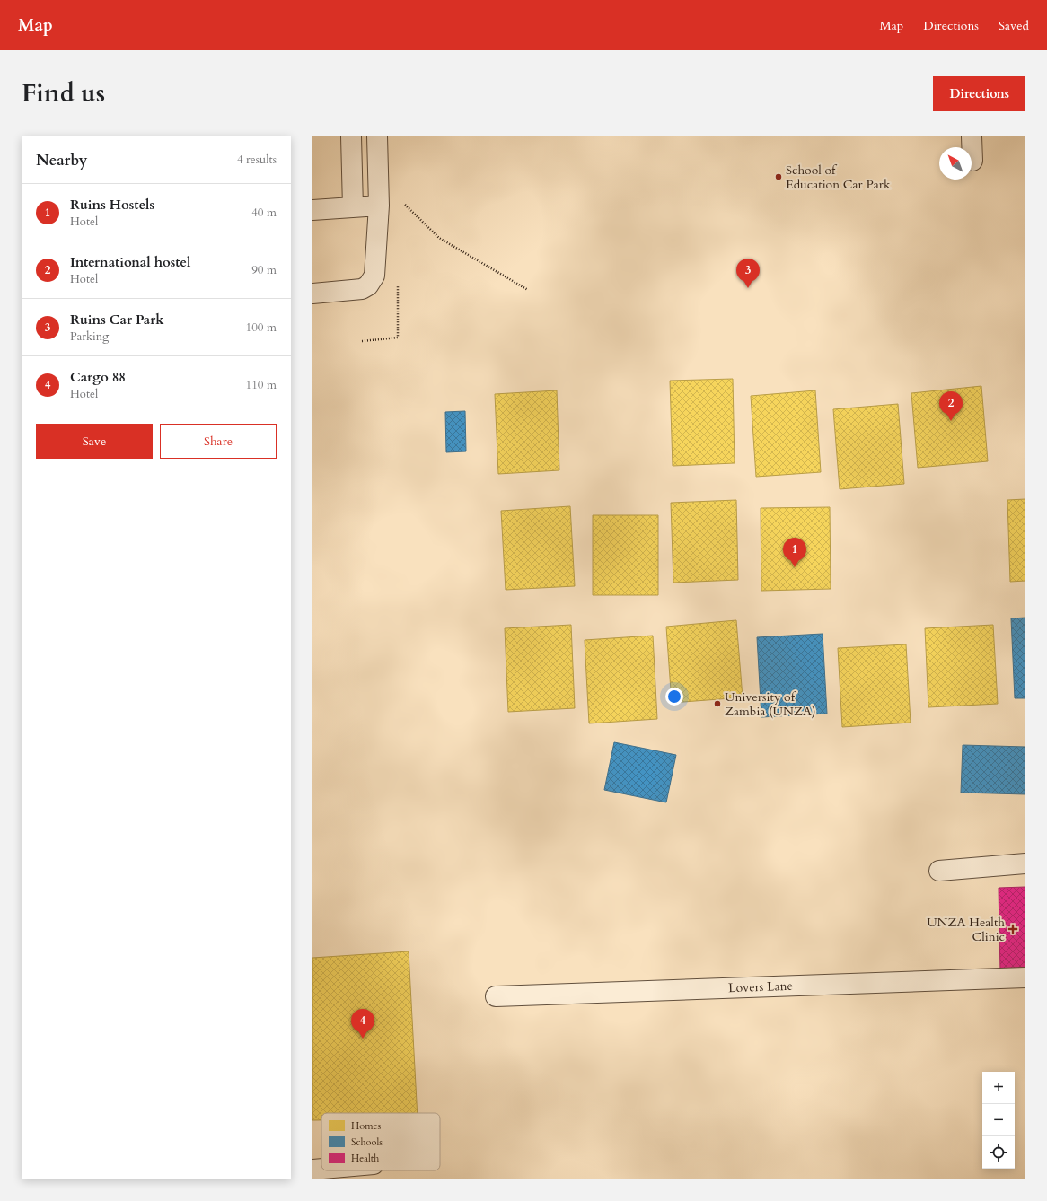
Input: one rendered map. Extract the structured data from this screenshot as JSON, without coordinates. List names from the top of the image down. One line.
{"streets":{"lane":["Lovers Lane"]},"places":{"other":["School of Education Car Park","University of Zambia (UNZA)"],"health":["UNZA Health Clinic"]},"legend":["Homes","Schools","Health"],"north":"top left","page":{"header":"Map","nav":["Map","Directions","Saved"],"title":"Find us","buttons":["Directions",["Save","Share"]],"heading":["Nearby","4 results"],"list":[{"mark":"1","name":"Ruins Hostels","note":"Hotel","value":"40 m"},{"mark":"2","name":"International hostel","note":"Hotel","value":"90 m"},{"mark":"3","name":"Ruins Car Park","note":"Parking","value":"100 m"},{"mark":"4","name":"Cargo 88","note":"Hotel","value":"110 m"}],"pins":["3","2","1","4"],"map_buttons":["+","−"]}}
